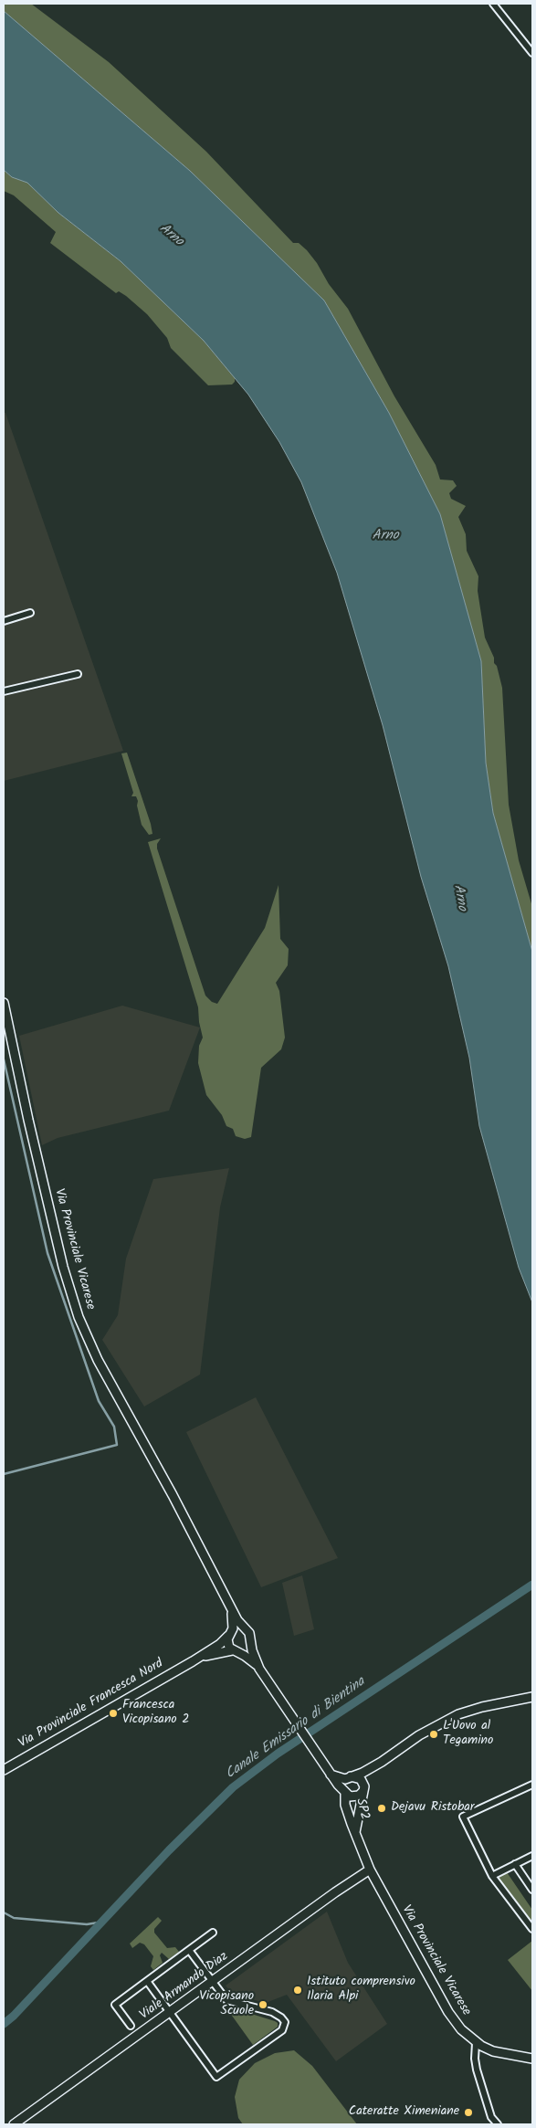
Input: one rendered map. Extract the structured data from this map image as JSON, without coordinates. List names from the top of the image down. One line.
{"streets":{"main road":["Via Provinciale Vicarese","Via Provinciale Francesca Nord","SP2","Viale Armando Diaz"]},"crossings":[["Via Provinciale Vicarese","SP2"],["Via Provinciale Vicarese","Viale Armando Diaz"]],"water":["Arno","Canale Emissario di Bientina"],"places":["Francesca Vicopisano 2","L'Uovo al Tegamino","Dejavu Ristobar","Istituto comprensivo Ilaria Alpi","Vicopisano Scuole","Cateratte Ximeniane"]}
